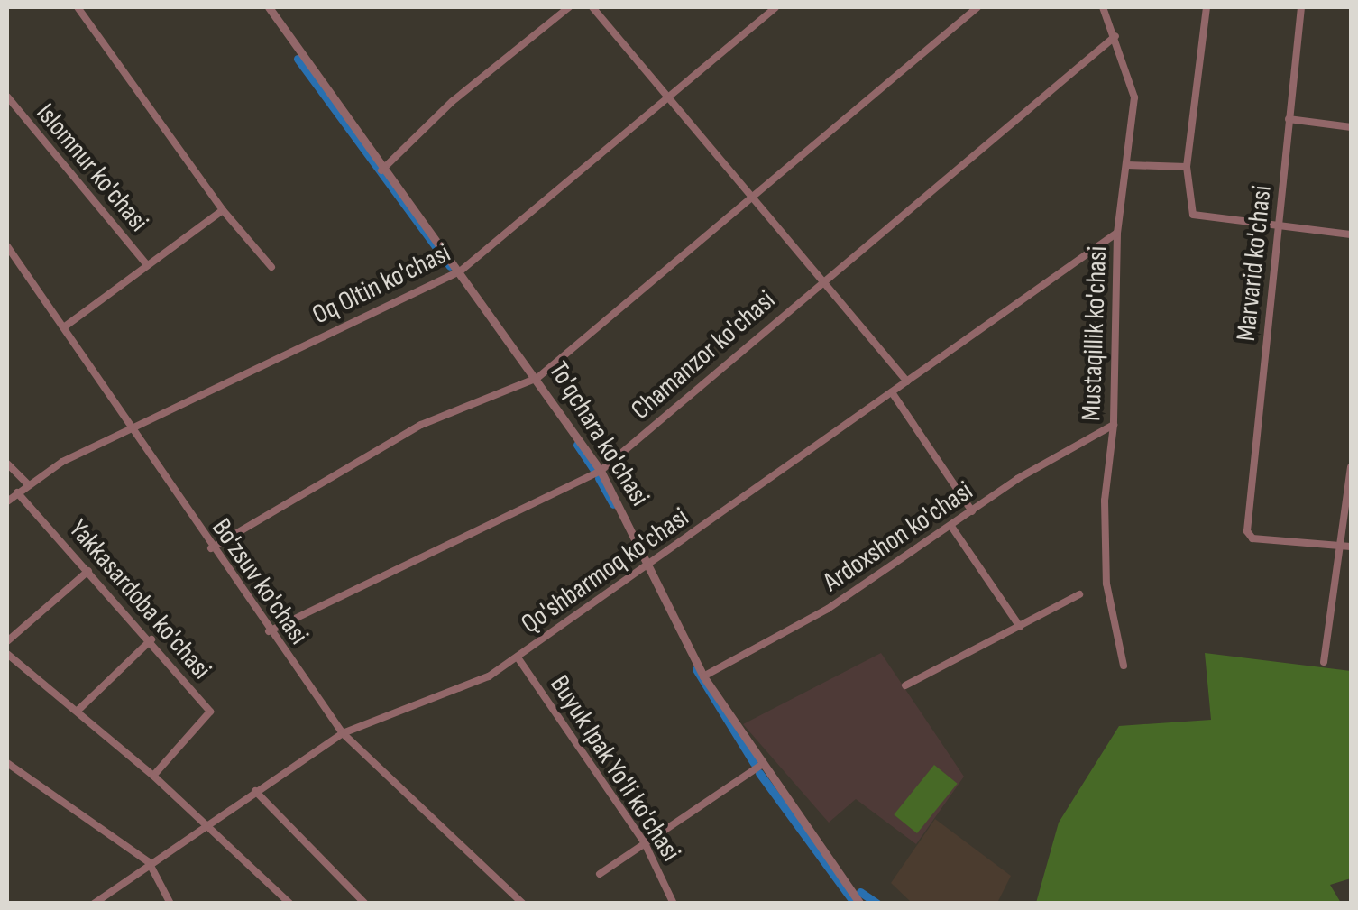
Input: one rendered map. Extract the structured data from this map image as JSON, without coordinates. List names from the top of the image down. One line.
{"streets":{"street":["Islomnur ko'chasi","Marvarid ko'chasi","Oq Oltin ko'chasi","Mustaqillik ko'chasi","Chamanzor ko'chasi","To'qchara ko'chasi","Ardoxshon ko'chasi","Qo'shbarmoq ko'chasi","Bo'zsuv ko'chasi","Yakkasardoba ko'chasi","Buyuk Ipak Yo'li ko'chasi"]},"crossings":[["Oq Oltin ko'chasi","To'qchara ko'chasi"],["Oq Oltin ko'chasi","Bo'zsuv ko'chasi"],["Oq Oltin ko'chasi","Yakkasardoba ko'chasi"],["Mustaqillik ko'chasi","Chamanzor ko'chasi"],["Mustaqillik ko'chasi","Ardoxshon ko'chasi"],["Mustaqillik ko'chasi","Qo'shbarmoq ko'chasi"],["Chamanzor ko'chasi","To'qchara ko'chasi"],["Chamanzor ko'chasi","Bo'zsuv ko'chasi"],["To'qchara ko'chasi","Ardoxshon ko'chasi"],["To'qchara ko'chasi","Qo'shbarmoq ko'chasi"],["Qo'shbarmoq ko'chasi","Bo'zsuv ko'chasi"],["Qo'shbarmoq ko'chasi","Buyuk Ipak Yo'li ko'chasi"]]}
